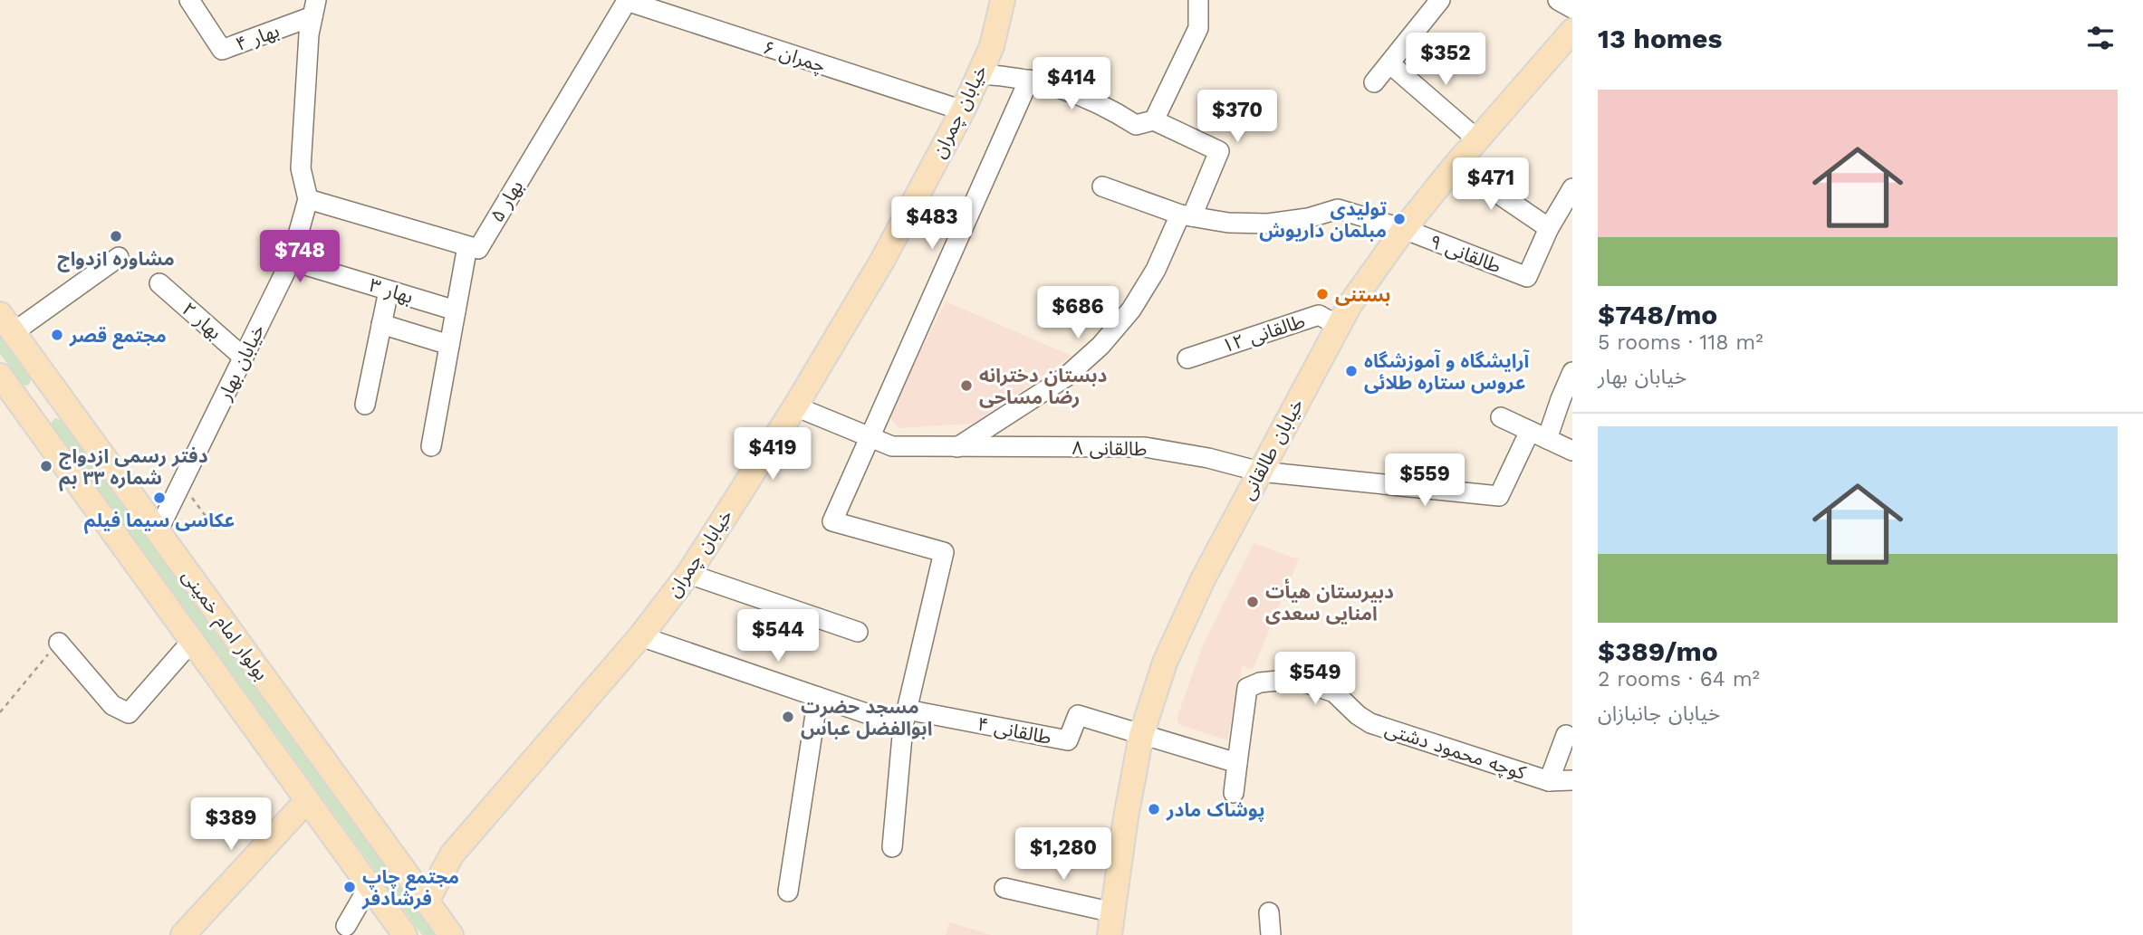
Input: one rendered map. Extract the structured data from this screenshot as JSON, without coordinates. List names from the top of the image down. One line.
{"streets":{"main road":["خیابان چمران","خیابان طالقانی","بولوار امام خمینی"],"street":["بهار ۴","چمران ۶","بهار ۵","طالقانی ۹","بهار ۳","بهار ۲","طالقانی ۱۲","خیابان بهار","طالقانی ۸","طالقانی ۴","کوچه محمود دشتی"]},"crossings":[["بهار ۴","خیابان بهار"],["چمران ۶","خیابان چمران"],["چمران ۶","بهار ۵"],["خیابان چمران","طالقانی ۸"],["خیابان چمران","بولوار امام خمینی"],["طالقانی ۹","خیابان طالقانی"],["بهار ۳","خیابان بهار"],["بهار ۲","خیابان بهار"],["طالقانی ۱۲","خیابان طالقانی"],["خیابان بهار","بولوار امام خمینی"],["طالقانی ۸","خیابان طالقانی"],["خیابان طالقانی","طالقانی ۴"]],"places":["تولیدی مبلمان داریوش","مشاوره ازدواج","بستنی","مجتمع قصر","آرایشگاه و آموزشگاه عروس ستاره طلائی","دبستان دخترانه رضا مساحی","دفتر رسمی ازدواج شماره ۳۳ بم","عکاسی سیما فیلم","دبیرستان هیأت امنایی سعدی","مسجد حضرت ابوالفضل عباس","پوشاک مادر","مجتمع چاپ فرشادفر"],"page":{"heading":"13 homes","price":["$352","$414","$370","$471","$483","$748","$686","$419","$559","$544","$549","$389","$1,280"],"list":[{"name":"$748/mo","note":"5 rooms · 118 m² · خیابان بهار"},{"name":"$389/mo","note":"2 rooms · 64 m² · خیابان جانبازان"}]}}
